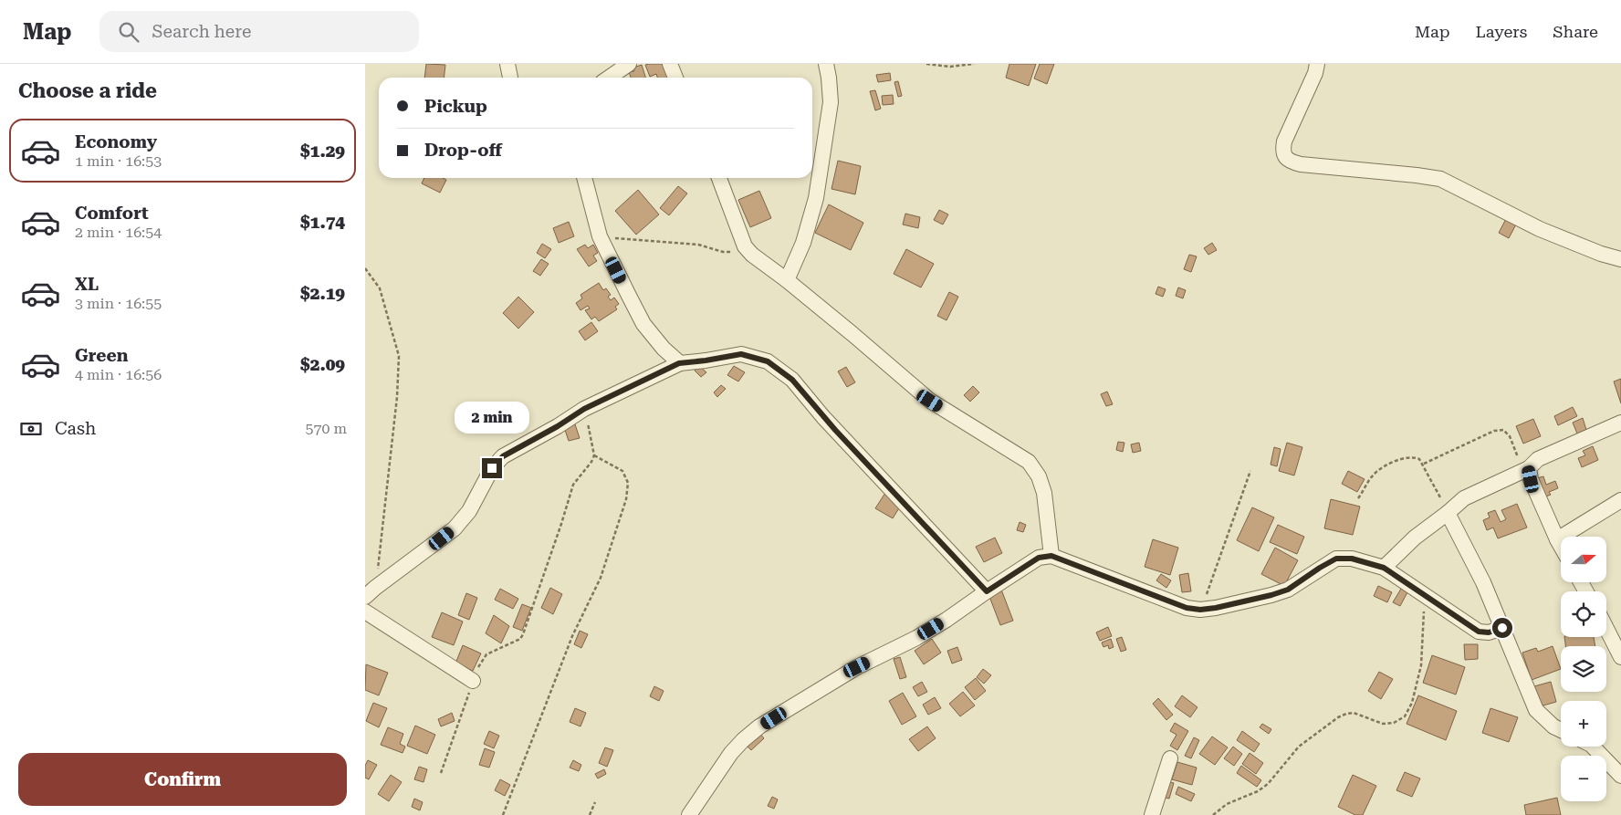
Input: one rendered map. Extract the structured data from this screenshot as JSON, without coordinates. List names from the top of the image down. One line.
{"north":"right","page":{"header":"Map","search":"Search here","nav":["Map","Layers","Share"],"heading":"Choose a ride","banner":["Pickup","Drop-off"],"list":[{"name":"Economy","note":"1 min · 16:53","value":"$1.29"},{"name":"Comfort","note":"2 min · 16:54","value":"$1.74"},{"name":"XL","note":"3 min · 16:55","value":"$2.19"},{"name":"Green","note":"4 min · 16:56","value":"$2.09"}],"bubble":"2 min","pay":["Cash","570 m"],"map_buttons":["+","−"],"buttons":"Confirm"}}
